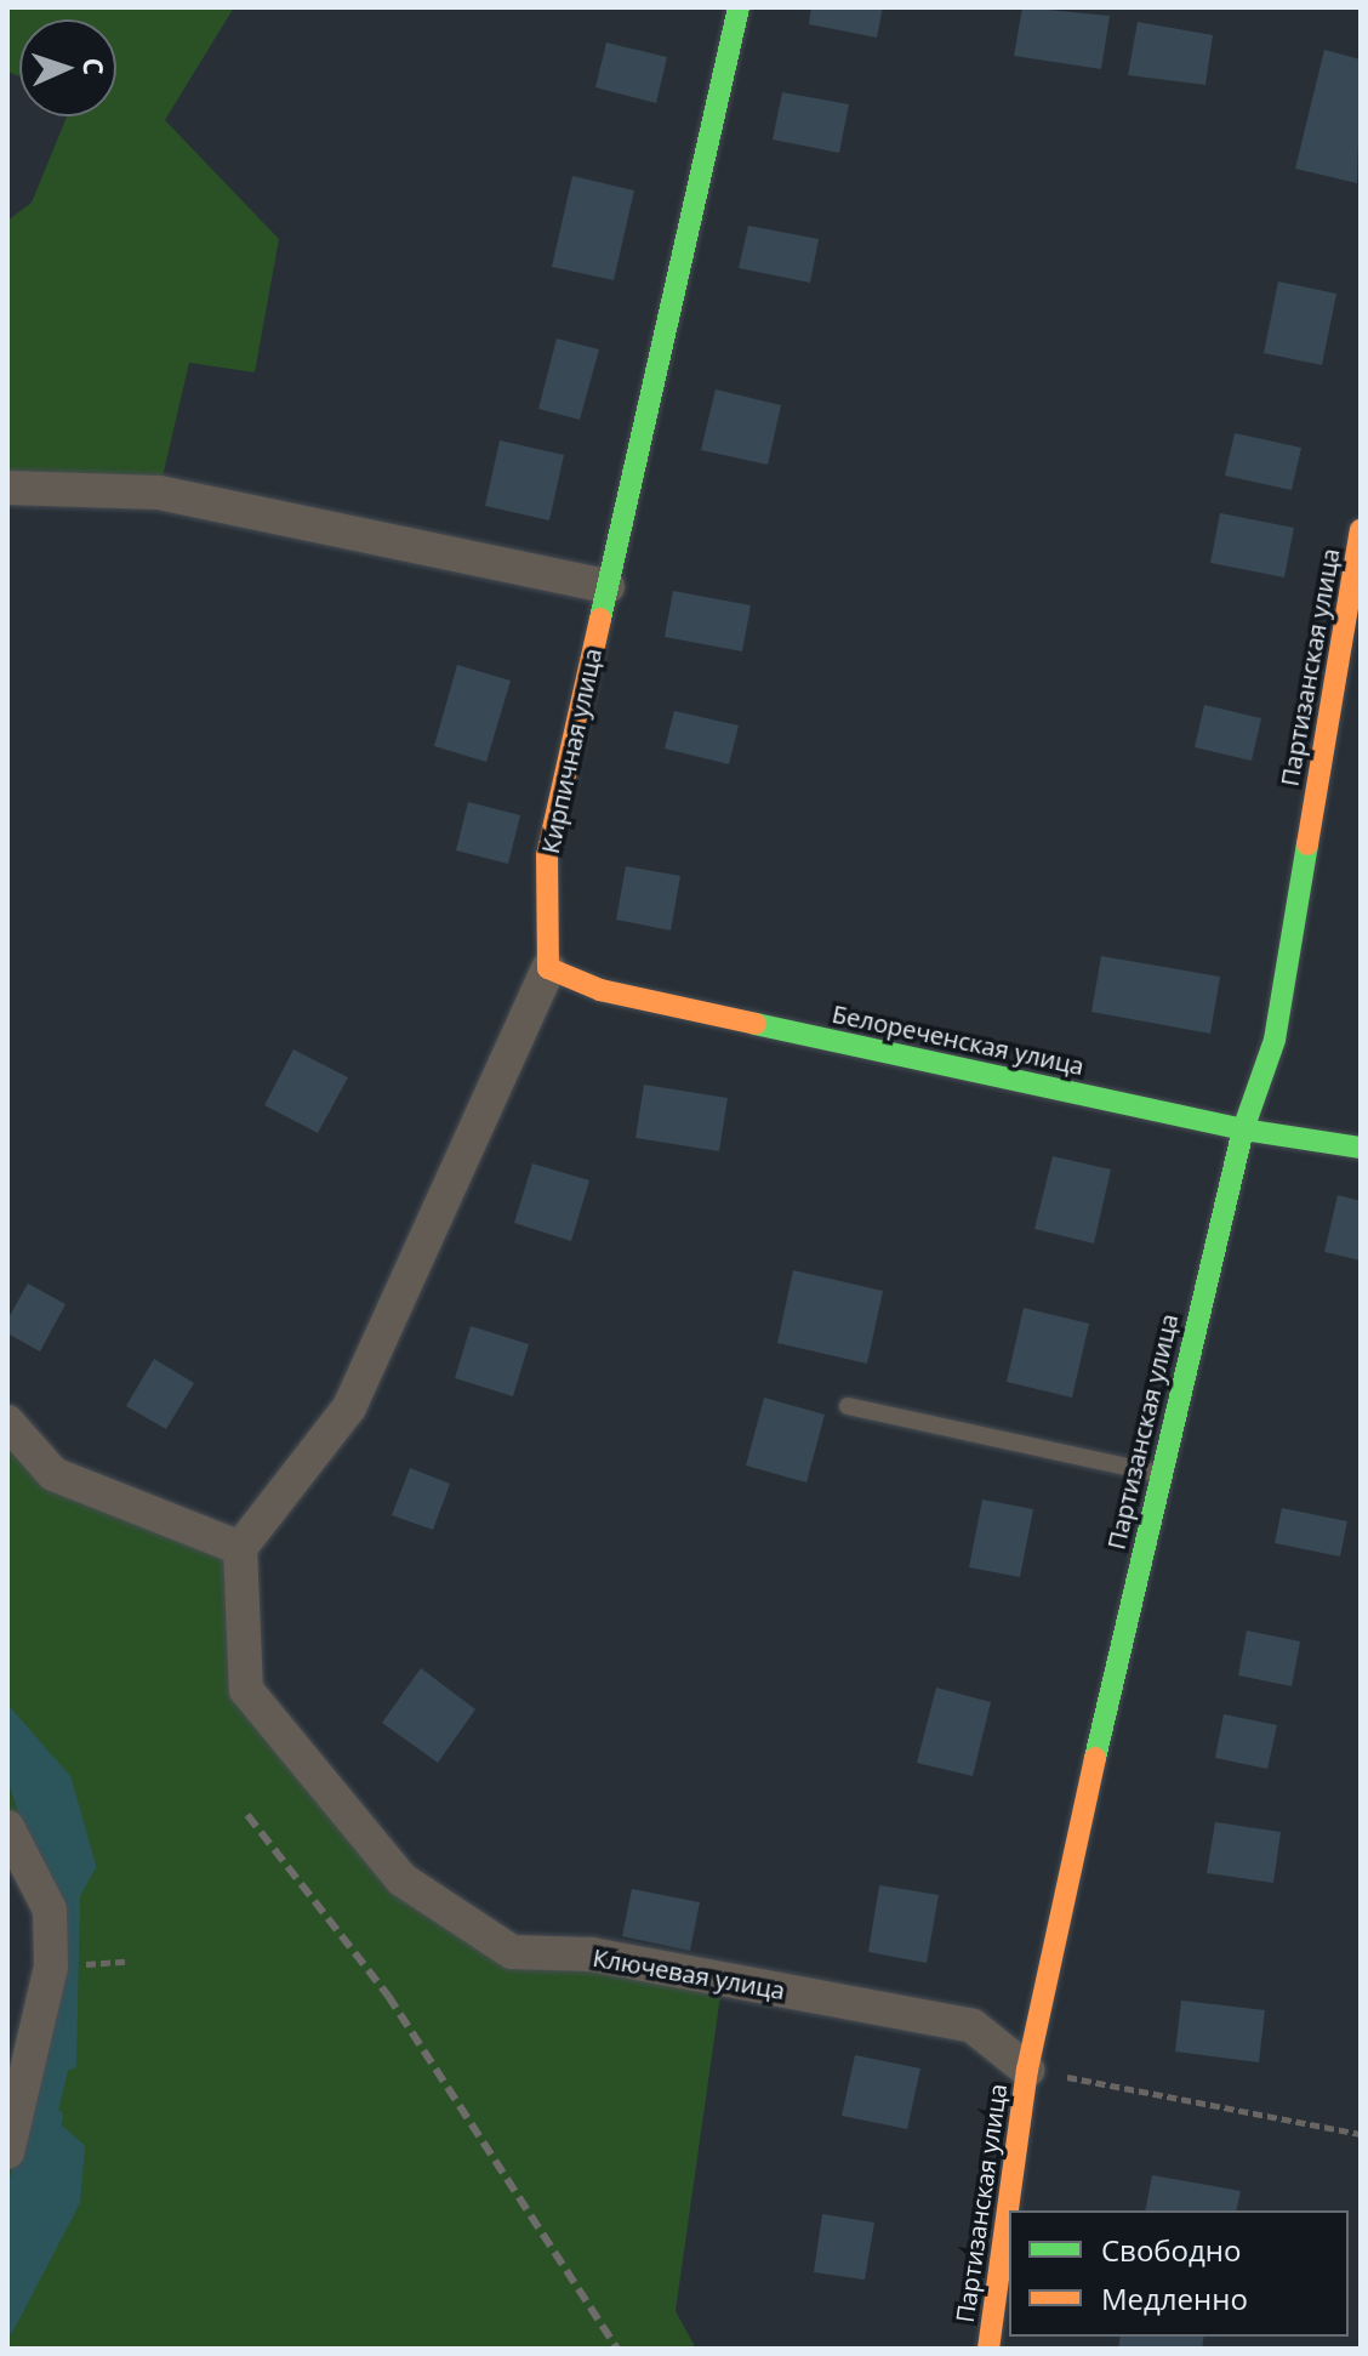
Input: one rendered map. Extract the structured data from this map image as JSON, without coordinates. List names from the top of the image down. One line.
{"streets":{"street":["Партизанская улица","Кирпичная улица","Белореченская улица","Ключевая улица"]},"crossings":[["Партизанская улица","Белореченская улица"],["Партизанская улица","Ключевая улица"],["Кирпичная улица","Белореченская улица"],["Кирпичная улица","Ключевая улица"]],"legend":["Свободно","Медленно"],"north":"right"}
